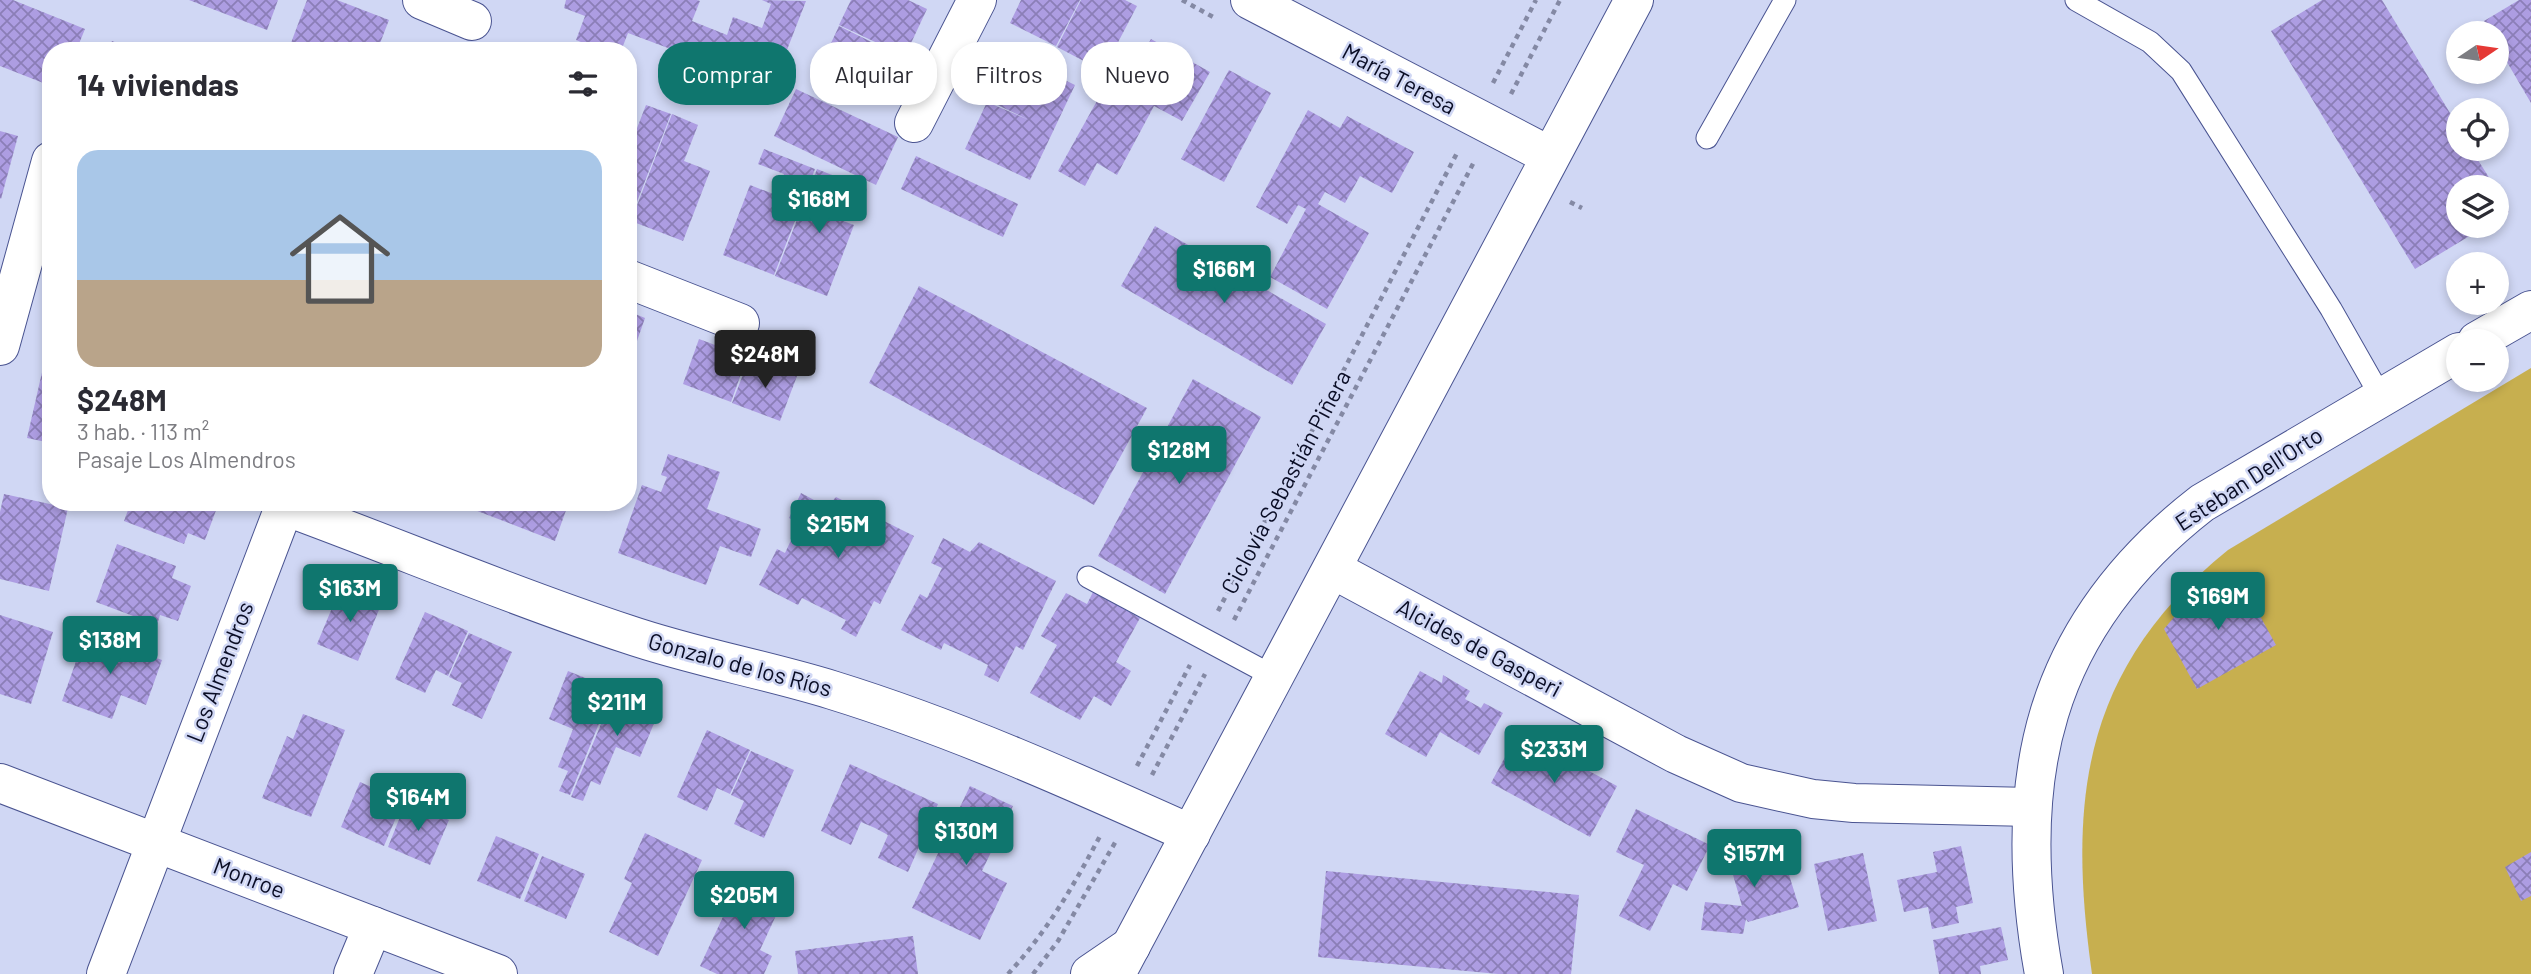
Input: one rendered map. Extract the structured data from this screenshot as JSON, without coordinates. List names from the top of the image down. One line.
{"streets":{"street":["María Teresa","Esteban Dell'Orto","Alcides de Gasperi","Gonzalo de los Ríos","Los Almendros","Monroe"],"path":["Ciclovía Sebastián Piñera"]},"crossings":[["María Teresa","Ciclovía Sebastián Piñera"],["Esteban Dell'Orto","Alcides de Gasperi"],["Ciclovía Sebastián Piñera","Gonzalo de los Ríos"],["Los Almendros","Monroe"]],"north":"right","page":{"map_buttons":["+","−"],"chip":["Comprar","Alquilar","Filtros","Nuevo"],"heading":"14 viviendas","list":[{"name":"$248M","note":"3 hab. · 113 m² · Pasaje Los Almendros"}],"price":["$168M","$166M","$248M","$128M","$215M","$163M","$169M","$138M","$211M","$233M","$164M","$130M","$157M","$205M"]}}
